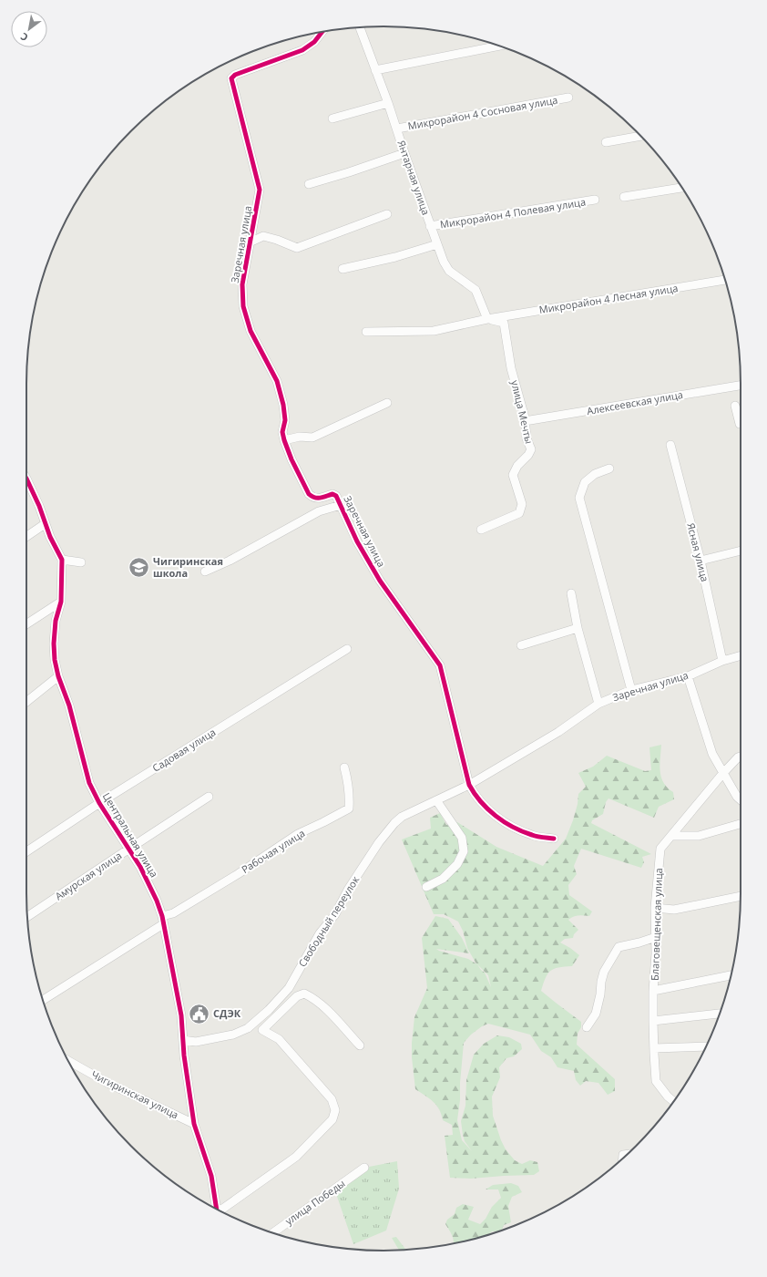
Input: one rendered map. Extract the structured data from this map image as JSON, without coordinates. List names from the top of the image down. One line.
{"streets":{"street":["Микрорайон 4 Сосновая улица","Янтарная улица","Микрорайон 4 Полевая улица","Заречная улица","Микрорайон 4 Лесная улица","Алексеевская улица","улица Мечты","Ясная улица","Садовая улица","Центральная улица","Рабочая улица","Амурская улица","Свободный переулок","Благовещенская улица","Чигиринская улица","улица Победы"]},"crossings":[["Микрорайон 4 Сосновая улица","Янтарная улица"],["Янтарная улица","Микрорайон 4 Полевая улица"],["Янтарная улица","Микрорайон 4 Лесная улица"],["Янтарная улица","улица Мечты"],["Заречная улица","Ясная улица"],["Заречная улица","Свободный переулок"],["Микрорайон 4 Лесная улица","улица Мечты"],["Алексеевская улица","улица Мечты"],["Садовая улица","Центральная улица"],["Центральная улица","Рабочая улица"],["Центральная улица","Амурская улица"],["Центральная улица","Свободный переулок"],["Центральная улица","Чигиринская улица"]],"places":{"school or university":["Чигиринская школа"],"public building":["СДЭК"]},"north":"bottom left"}
